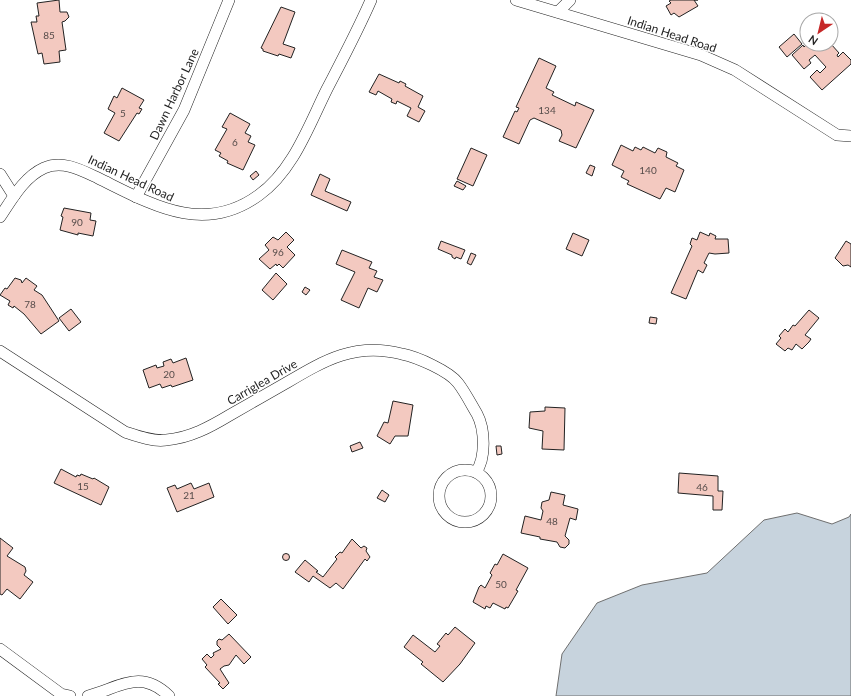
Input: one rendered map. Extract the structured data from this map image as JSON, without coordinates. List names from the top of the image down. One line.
{"streets":{"street":["Indian Head Road","Dawn Harbor Lane","Carriglea Drive"]},"crossings":[["Indian Head Road","Dawn Harbor Lane"]],"house_numbers":["85","134","5","6","140","90","96","78","20","15","46","21","48","50"],"north":"bottom left"}
